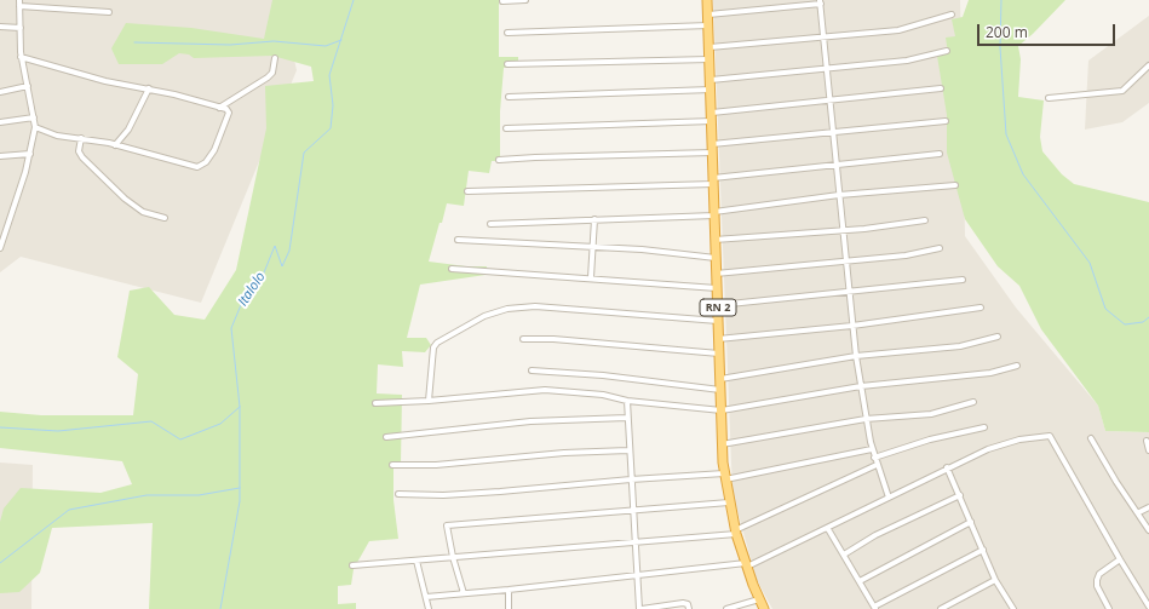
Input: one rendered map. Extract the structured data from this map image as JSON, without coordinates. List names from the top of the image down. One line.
{"streets":{"highway":["RN 2"]},"water":["Italolo"],"scale_bar":"200 m"}
